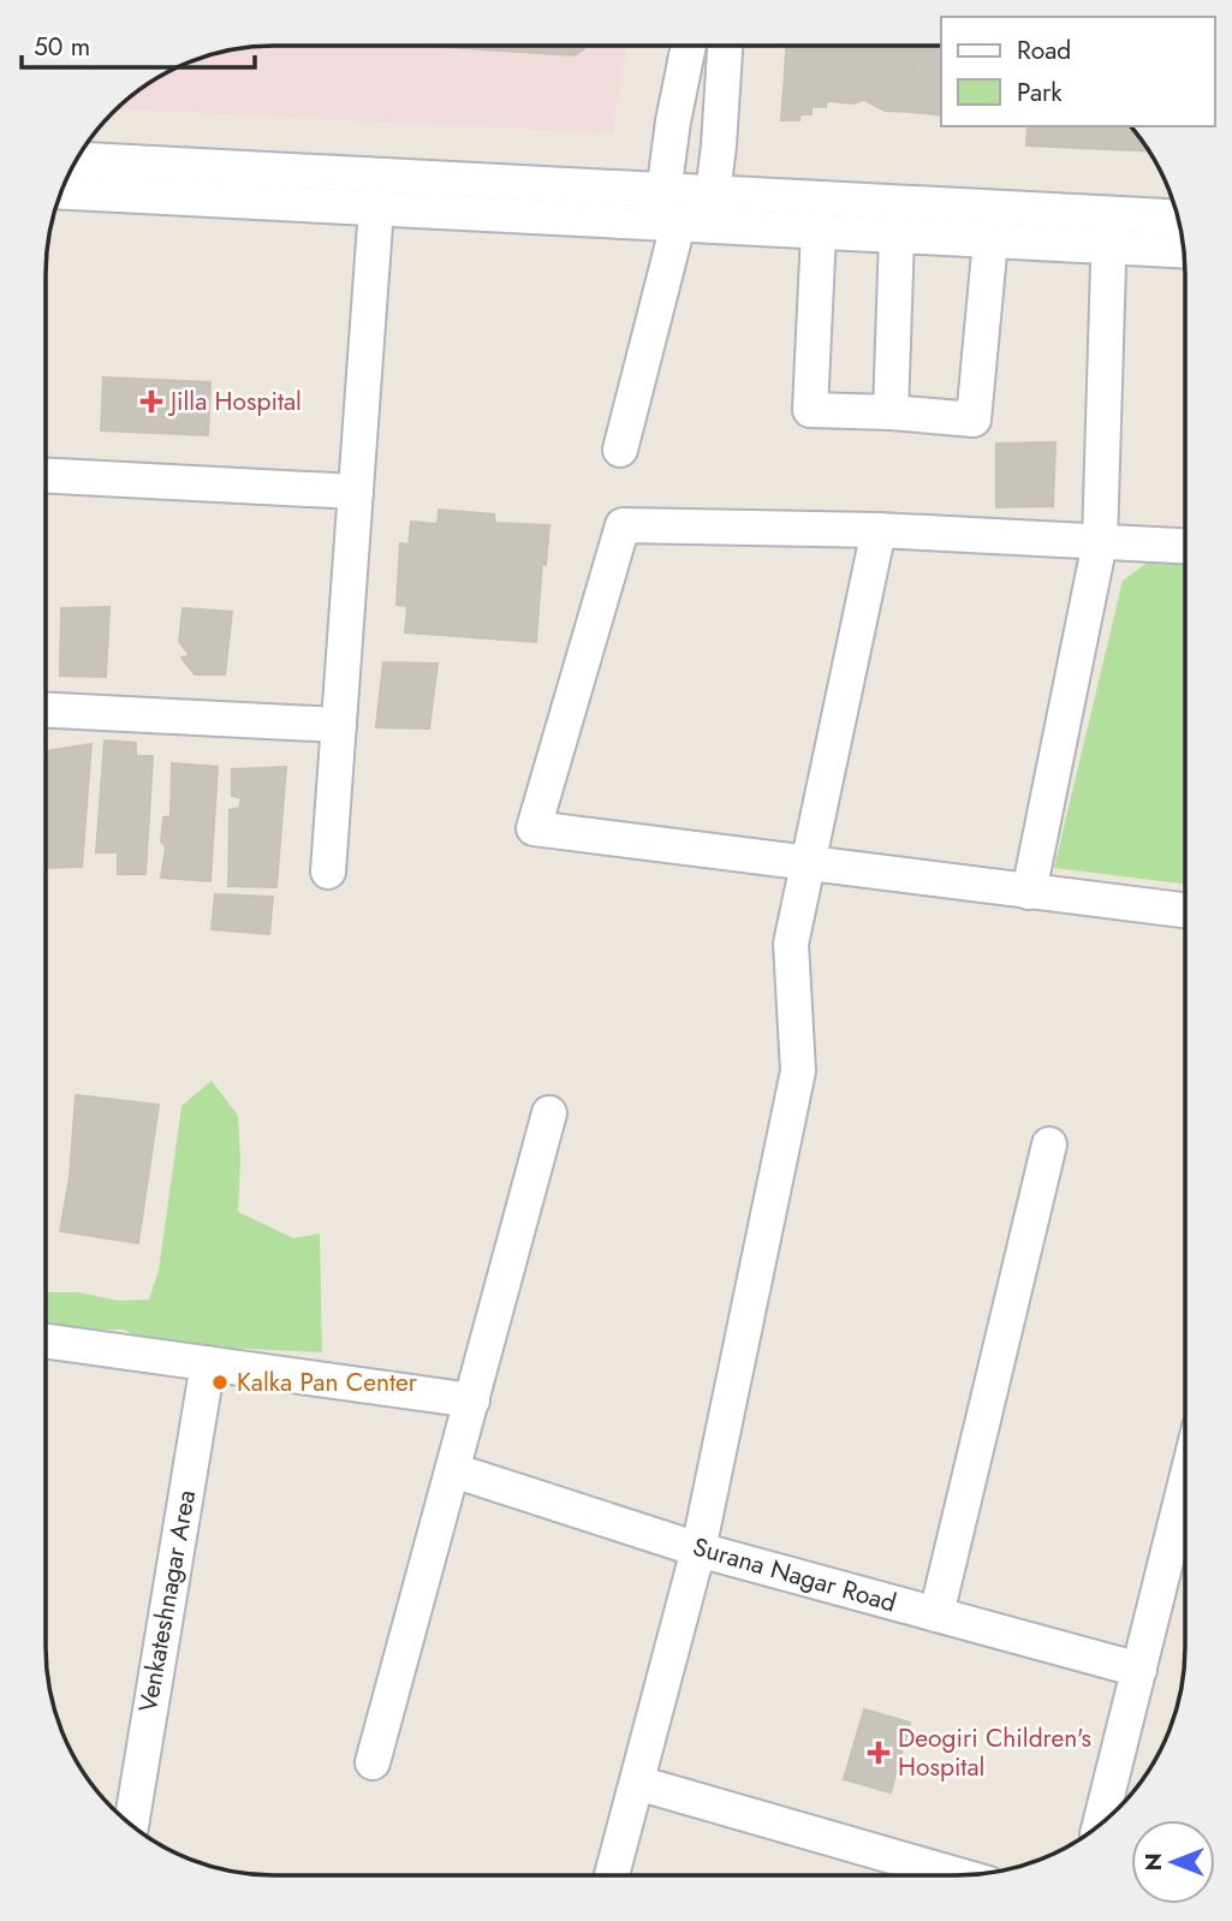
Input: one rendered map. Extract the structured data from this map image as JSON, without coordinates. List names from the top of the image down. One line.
{"streets":{"street":["Surana Nagar Road","Venkateshnagar Area"]},"places":{"health":["Jilla Hospital","Deogiri Children's Hospital"],"other":["Kalka Pan Center"]},"legend":["Road","Park"],"scale_bar":"50 m","north":"left"}
